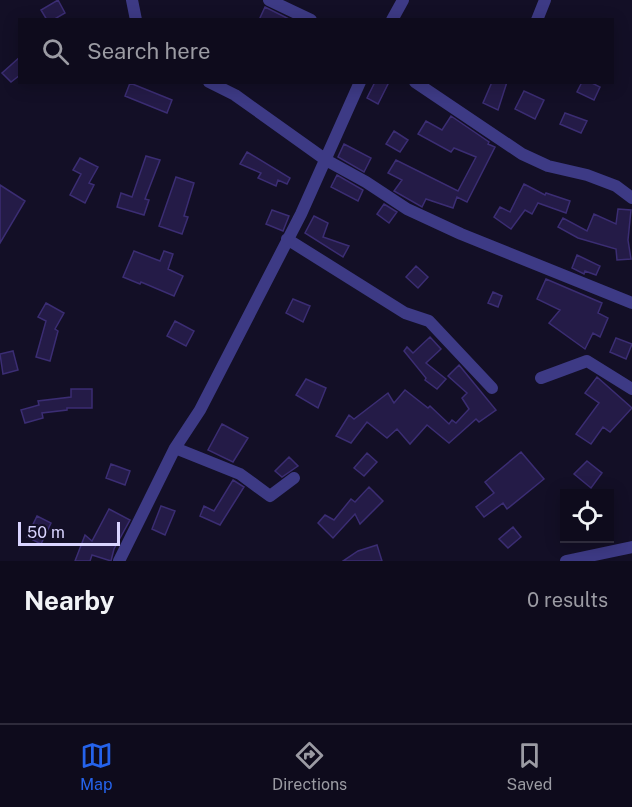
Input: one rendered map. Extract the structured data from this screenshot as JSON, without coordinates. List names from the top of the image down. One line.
{"scale_bar":"50 m","page":{"search":"Search here","scale":"50 m","heading":["Nearby","0 results"],"nav":["Map","Directions","Saved"]}}
